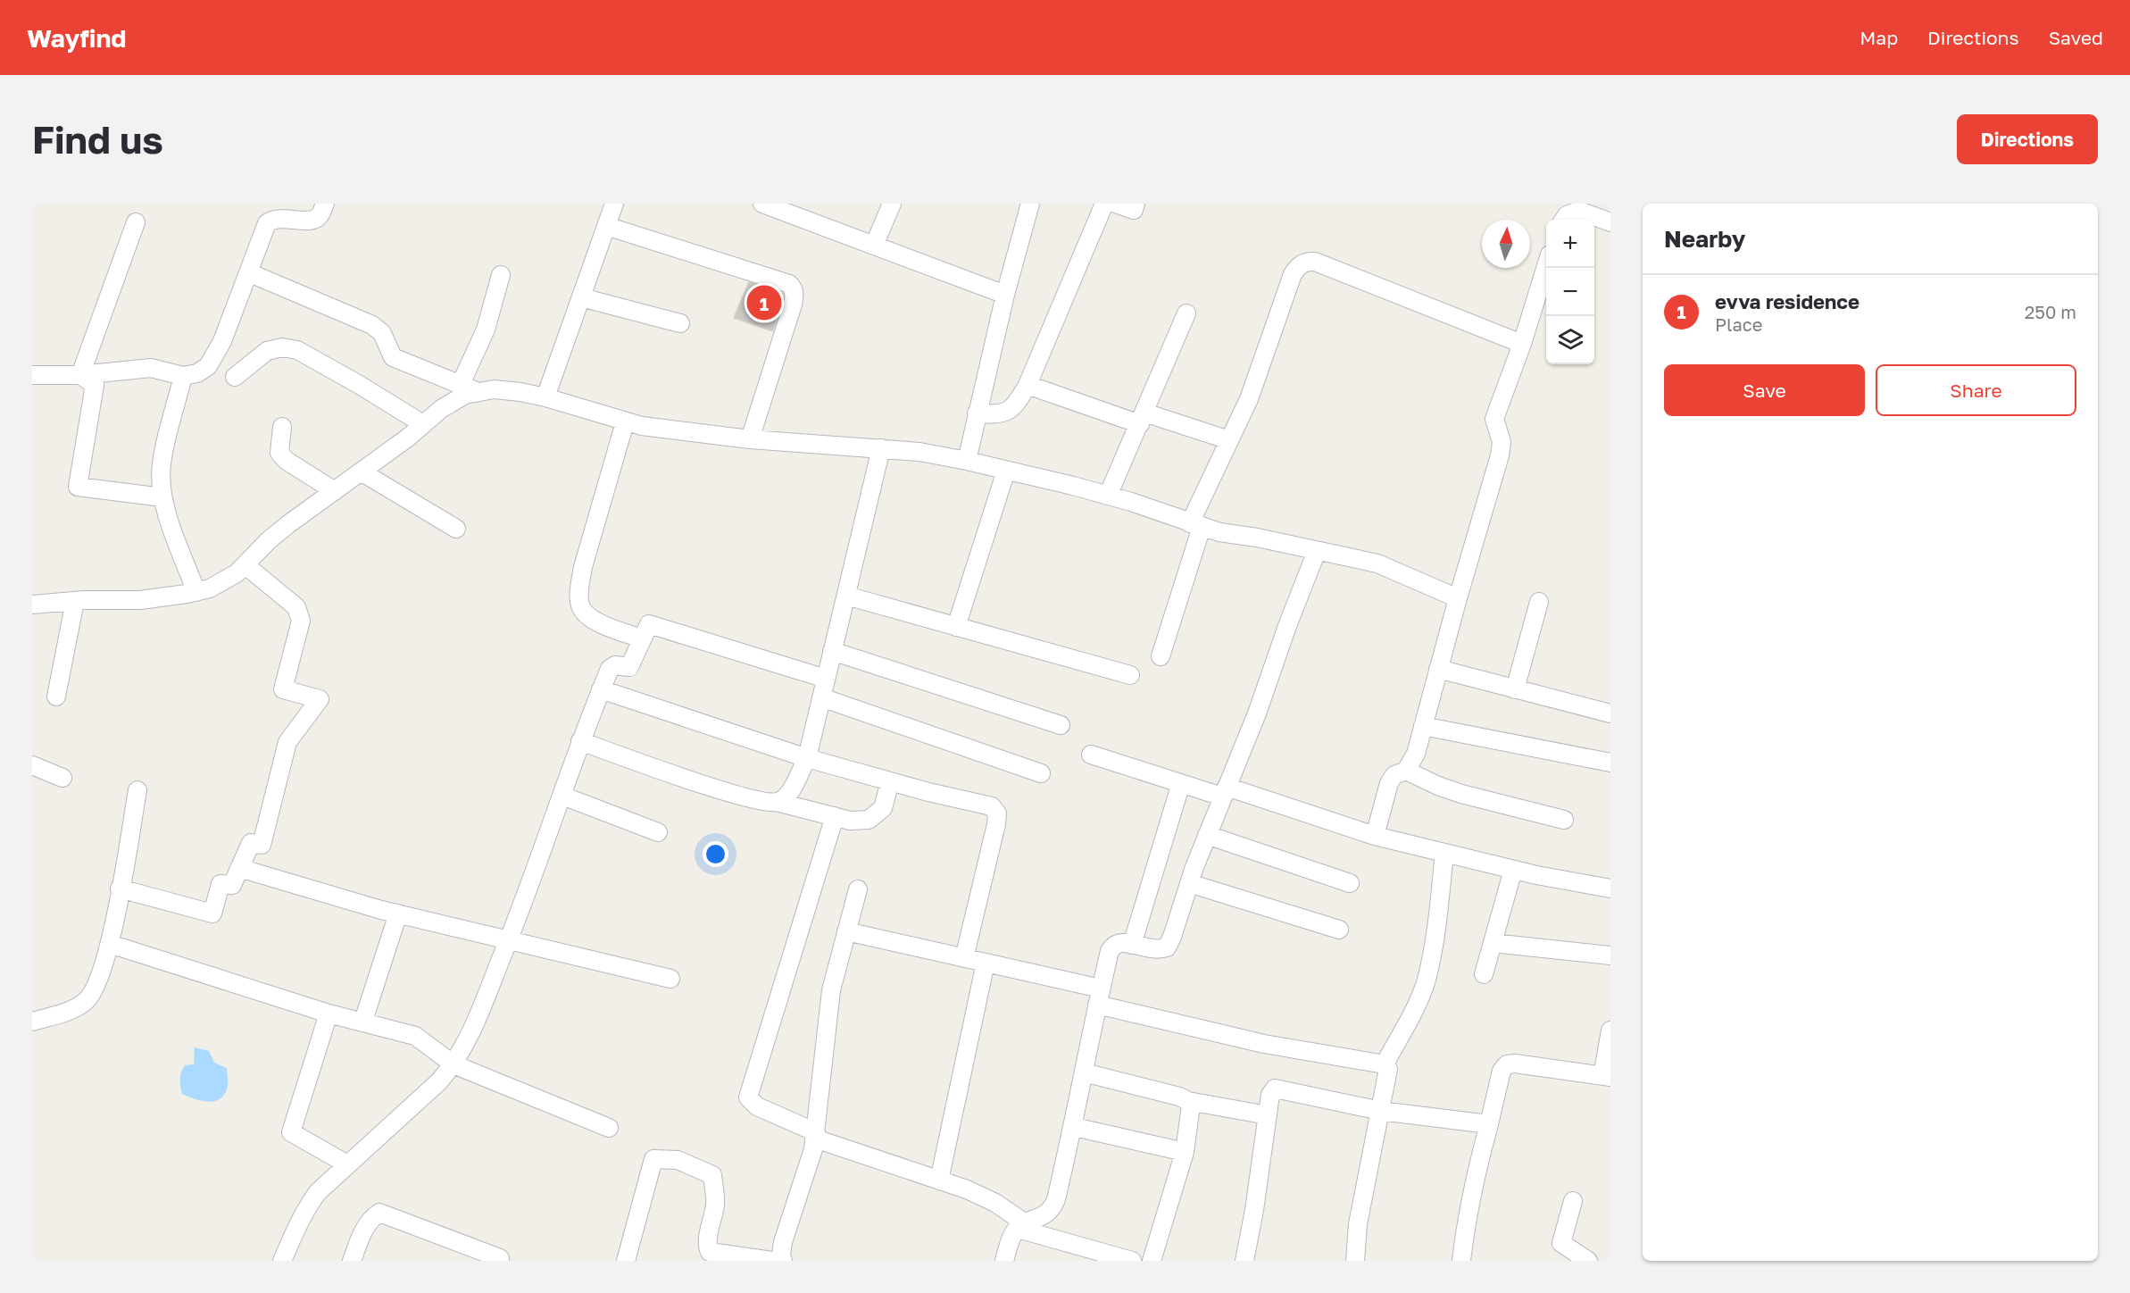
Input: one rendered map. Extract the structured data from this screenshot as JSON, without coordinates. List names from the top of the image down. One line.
{"north":"top","page":{"header":"Wayfind","nav":["Map","Directions","Saved"],"buttons":["Directions",["Save","Share"]],"title":"Find us","heading":"Nearby","map_buttons":["+","−"],"list":[{"mark":"1","name":"evva residence","note":"Place","value":"250 m"}],"pins":"1"}}
